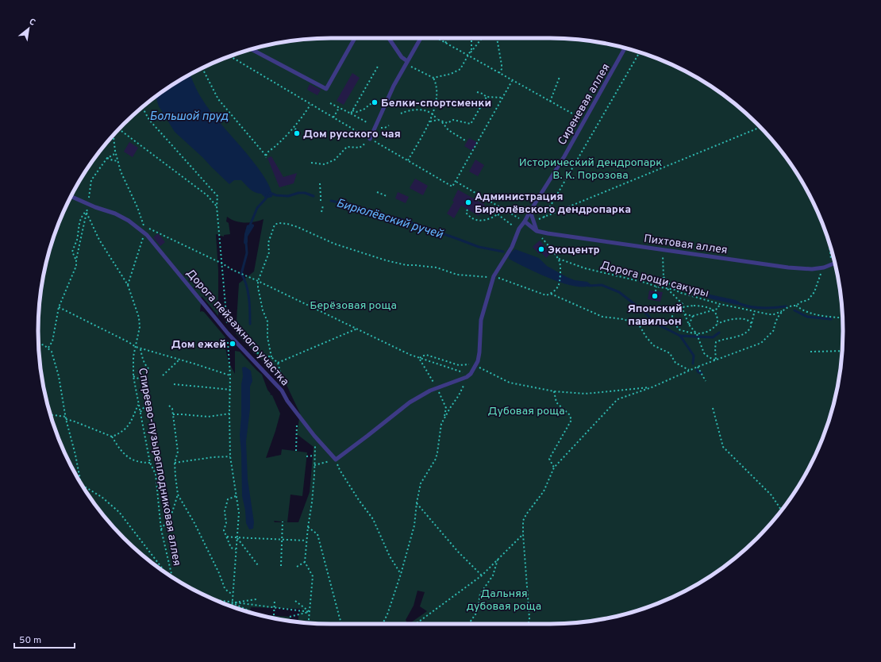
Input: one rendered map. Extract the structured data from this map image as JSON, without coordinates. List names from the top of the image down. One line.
{"streets":{"lane":["Сиреневая аллея","Пихтовая аллея","Дорога пейзажного участка"],"path":["Дорога рощи сакуры","Спиреево-пузыреплодниковая аллея"]},"water":["Большой пруд","Бирюлёвский ручей"],"parks":["Исторический дендропарк В. К. Порозова","Берёзовая роща","Дубовая роща","Дальняя дубовая роща"],"places":["Белки-спортсменки","Дом русского чая","Администрация Бирюлёвского дендропарка","Экоцентр","Японcкий павильон","Дом ежей"],"scale_bar":"50 m","north":"top right"}
